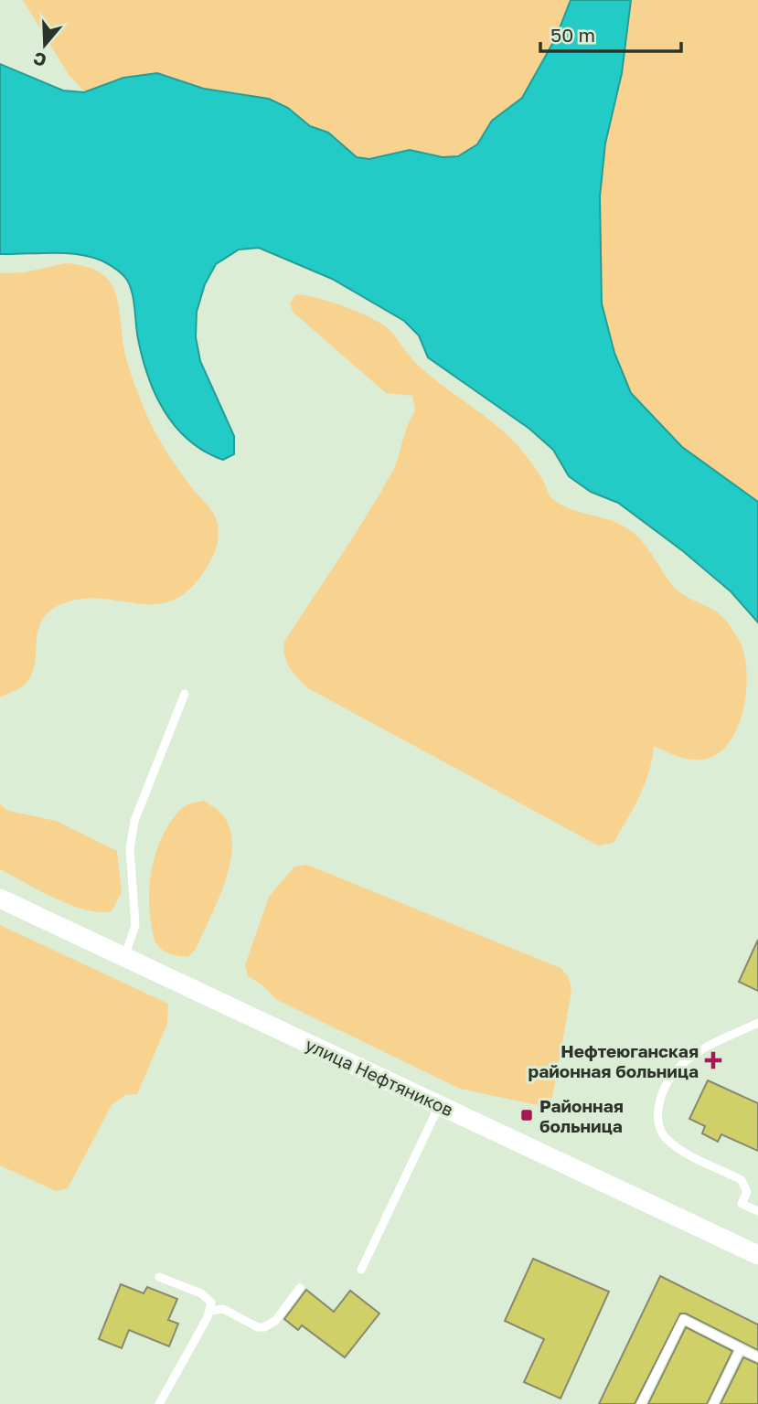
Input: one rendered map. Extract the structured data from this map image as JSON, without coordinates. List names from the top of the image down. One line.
{"streets":{"street":["улица Нефтяников"]},"places":{"health":["Нефтеюганская районная больница"],"transit":["Районная больница"]},"scale_bar":"50 m","north":"bottom"}
